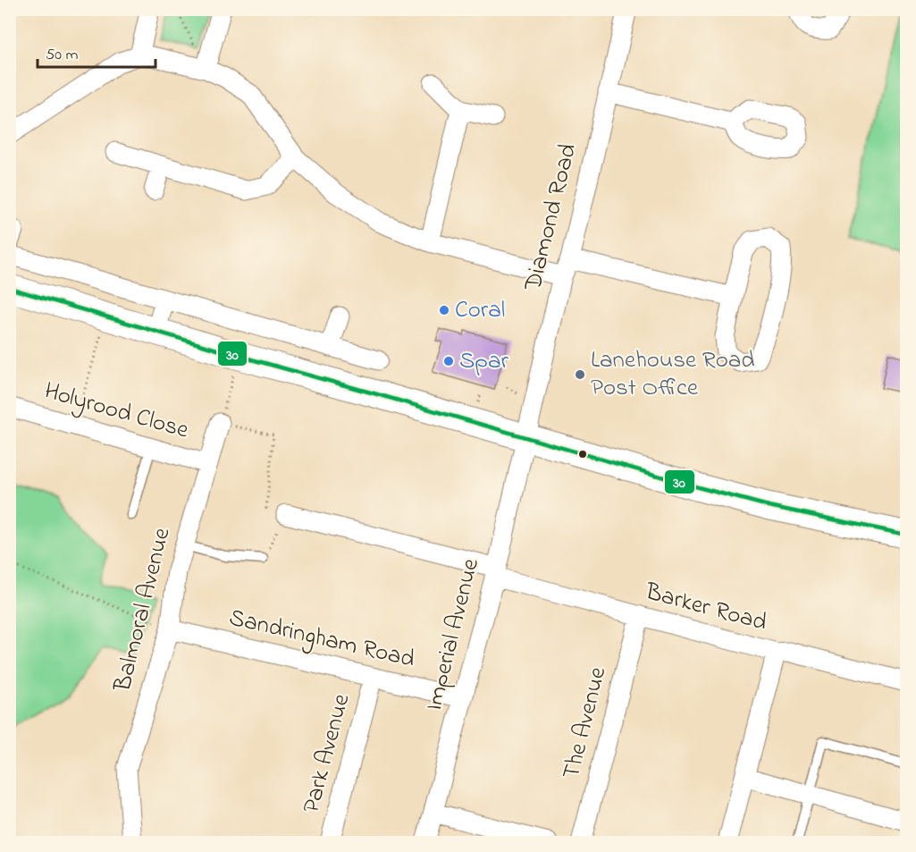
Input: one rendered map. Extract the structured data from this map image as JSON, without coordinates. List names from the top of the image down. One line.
{"streets":{"street":["Diamond Road","Holyrood Close","Barker Road","Balmoral Avenue","Imperial Avenue","Sandringham Road","The Avenue","Park Avenue"]},"crossings":[["Diamond Road","Imperial Avenue"],["Holyrood Close","Balmoral Avenue"],["Barker Road","Imperial Avenue"],["Barker Road","The Avenue"],["Balmoral Avenue","Sandringham Road"],["Imperial Avenue","Sandringham Road"],["Sandringham Road","Park Avenue"]],"places":["Coral","Spar","Lanehouse Road Post Office"],"lines":["transit line 30"],"scale_bar":"50 m"}
